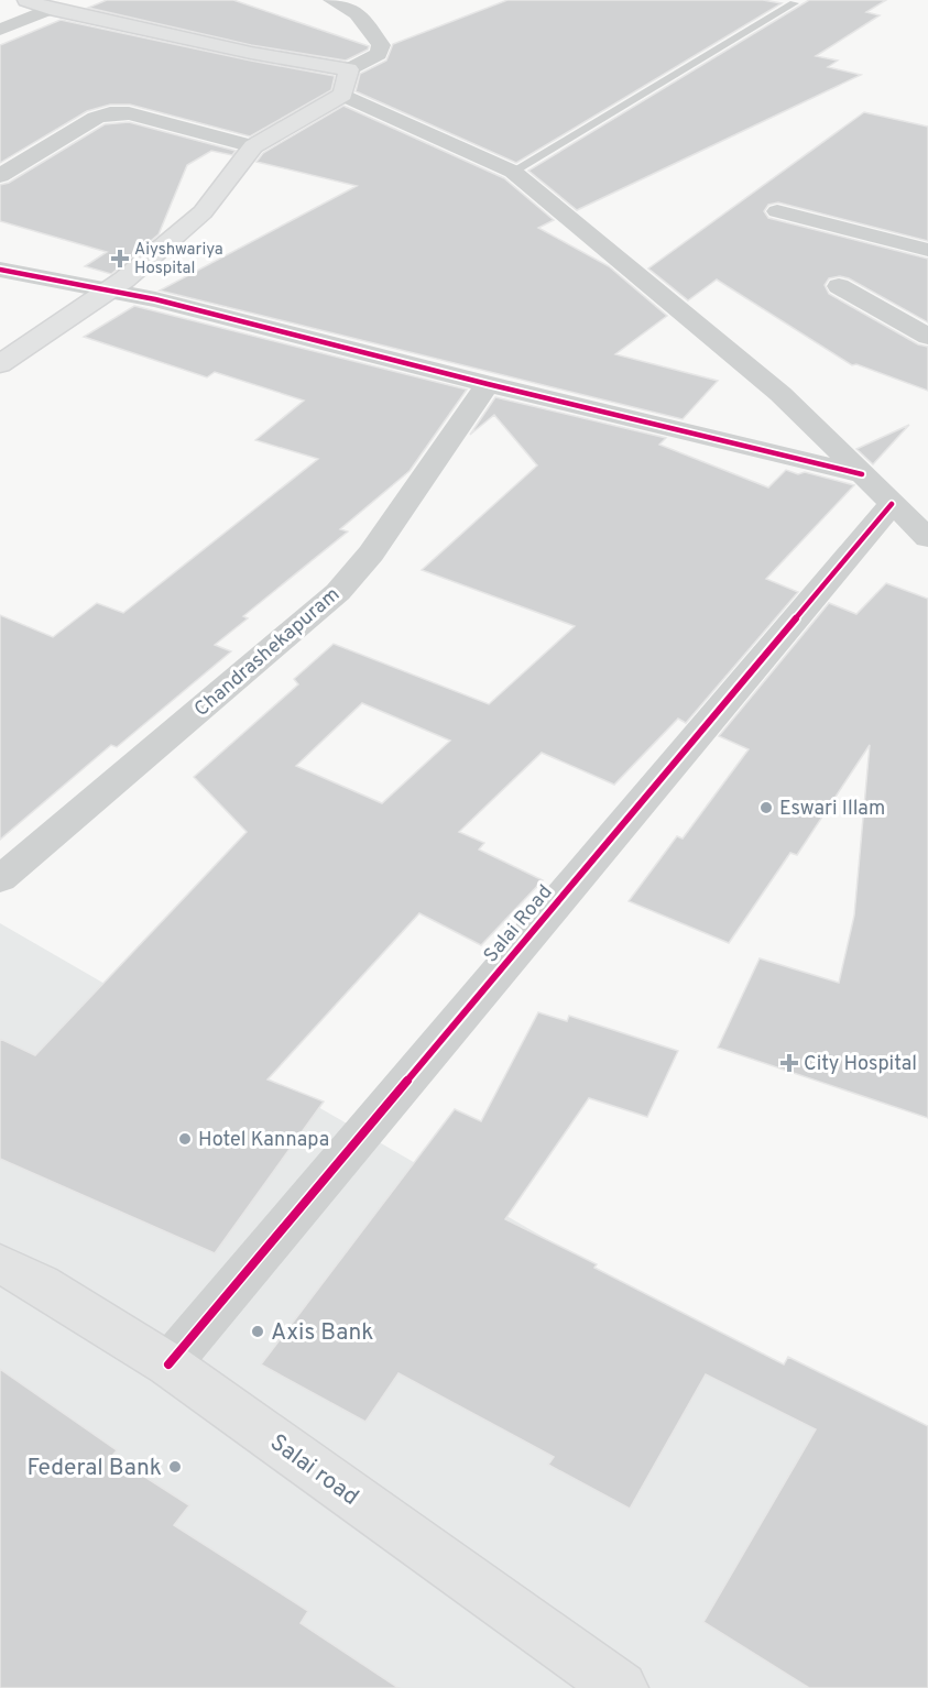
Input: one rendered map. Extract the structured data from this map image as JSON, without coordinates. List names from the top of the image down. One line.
{"streets":{"street":["Chandrashekapuram","Salai Road","Salai road"]},"crossings":[["Salai Road","Salai road"]],"places":{"health":["Aiyshwariya Hospital","City Hospital"],"other":["Eswari Illam","Hotel Kannapa","Axis Bank","Federal Bank"]}}
